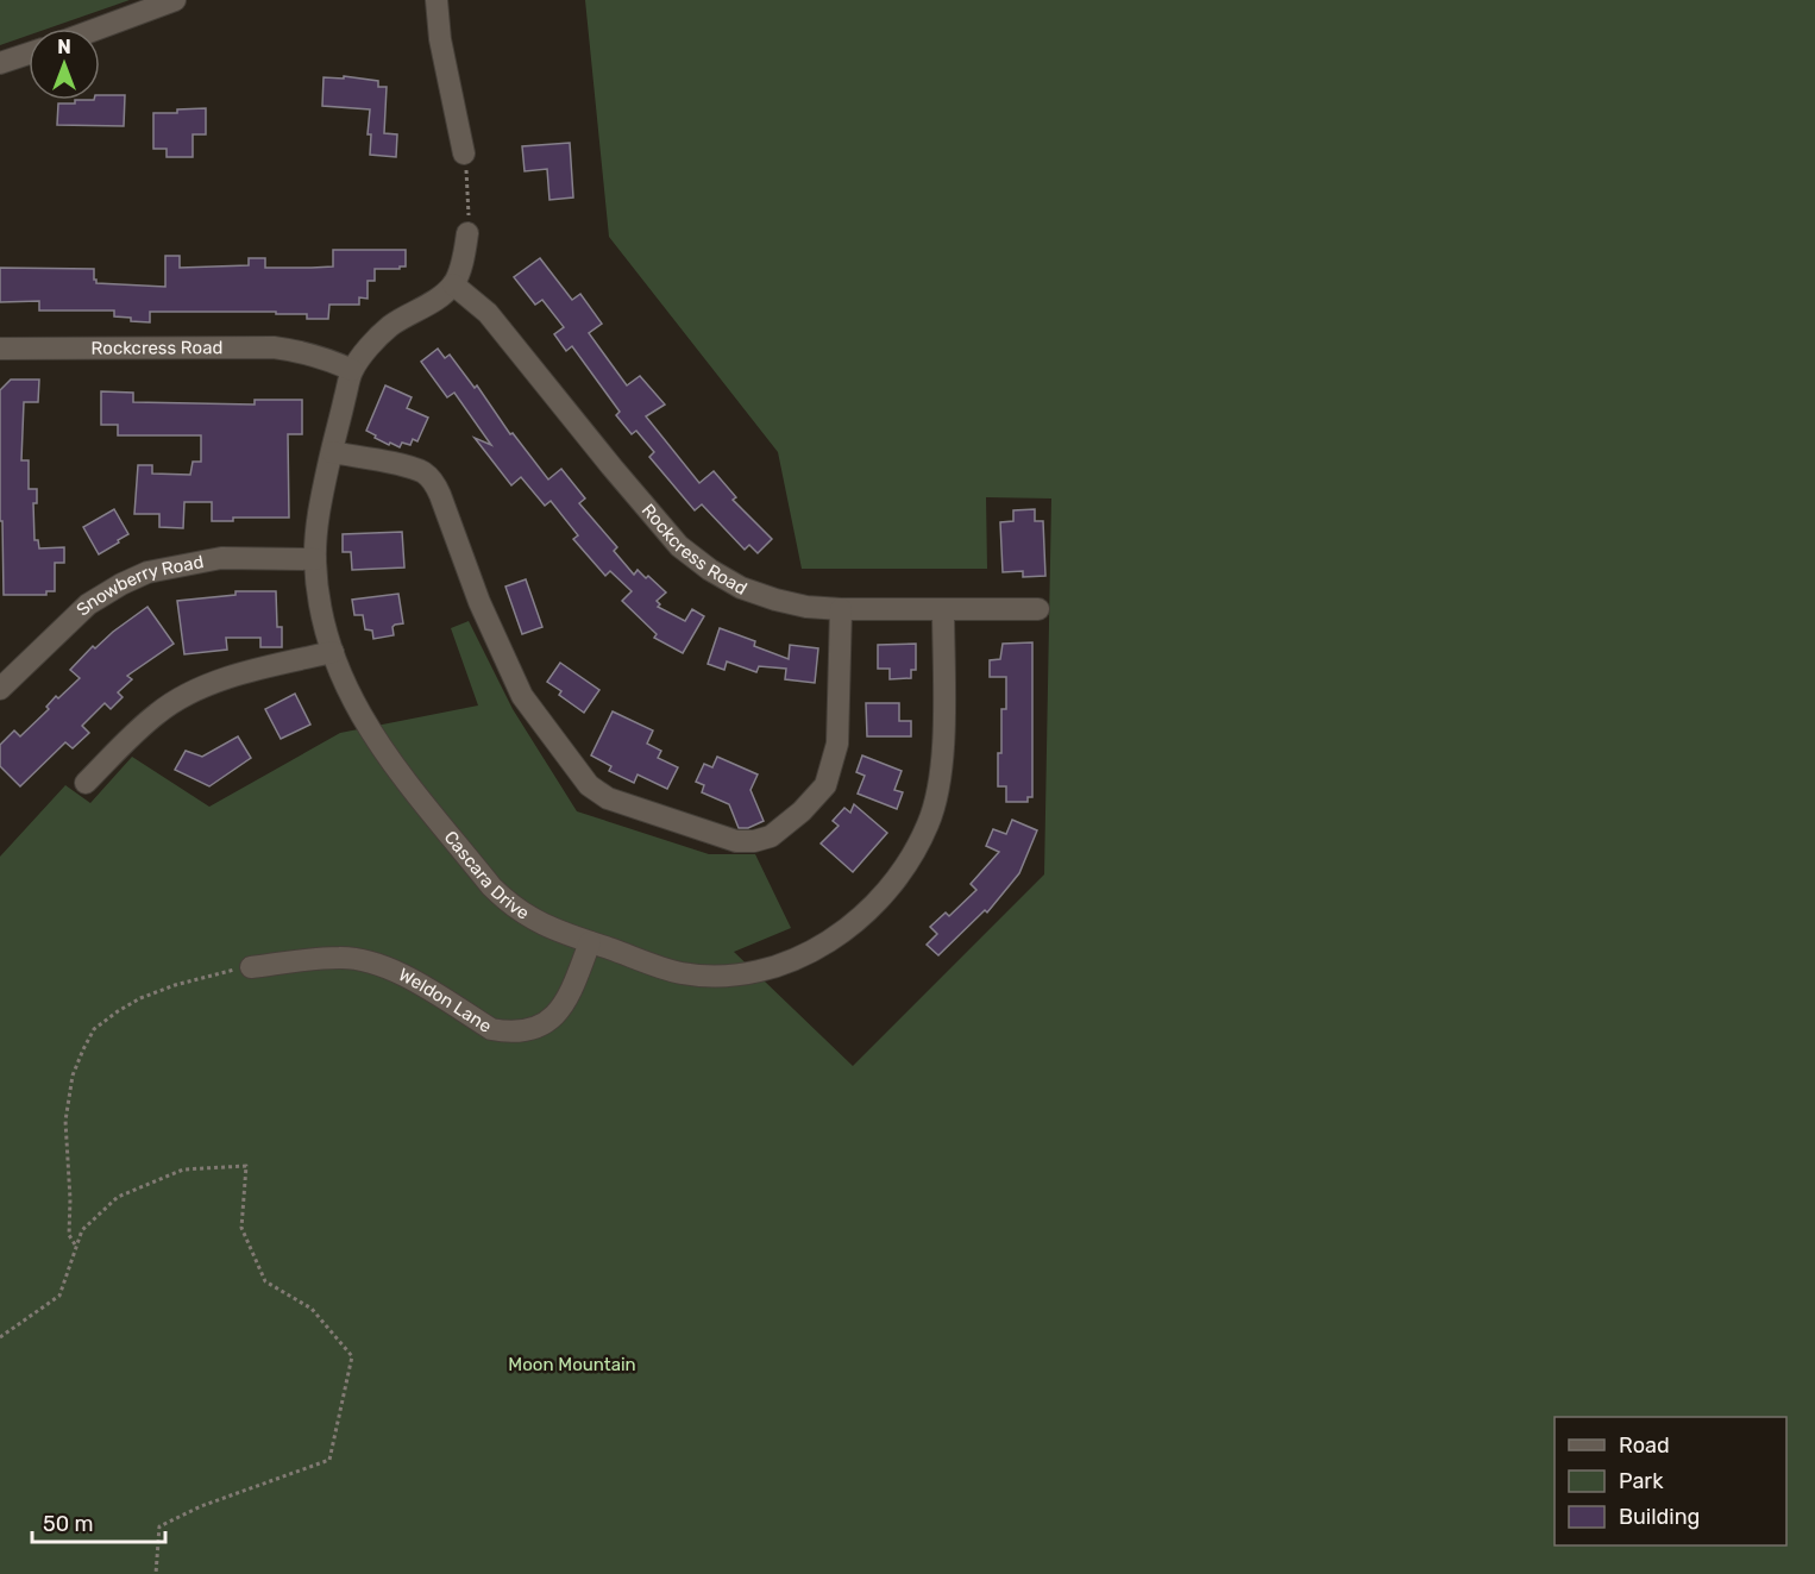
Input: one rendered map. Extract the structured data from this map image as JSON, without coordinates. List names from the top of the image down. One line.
{"streets":{"street":["Rockcress Road","Snowberry Road","Cascara Drive","Weldon Lane"]},"crossings":[["Rockcress Road","Cascara Drive"],["Snowberry Road","Cascara Drive"],["Cascara Drive","Weldon Lane"]],"parks":["Moon Mountain"],"legend":["Road","Park","Building"],"scale_bar":"50 m","north":"top"}
